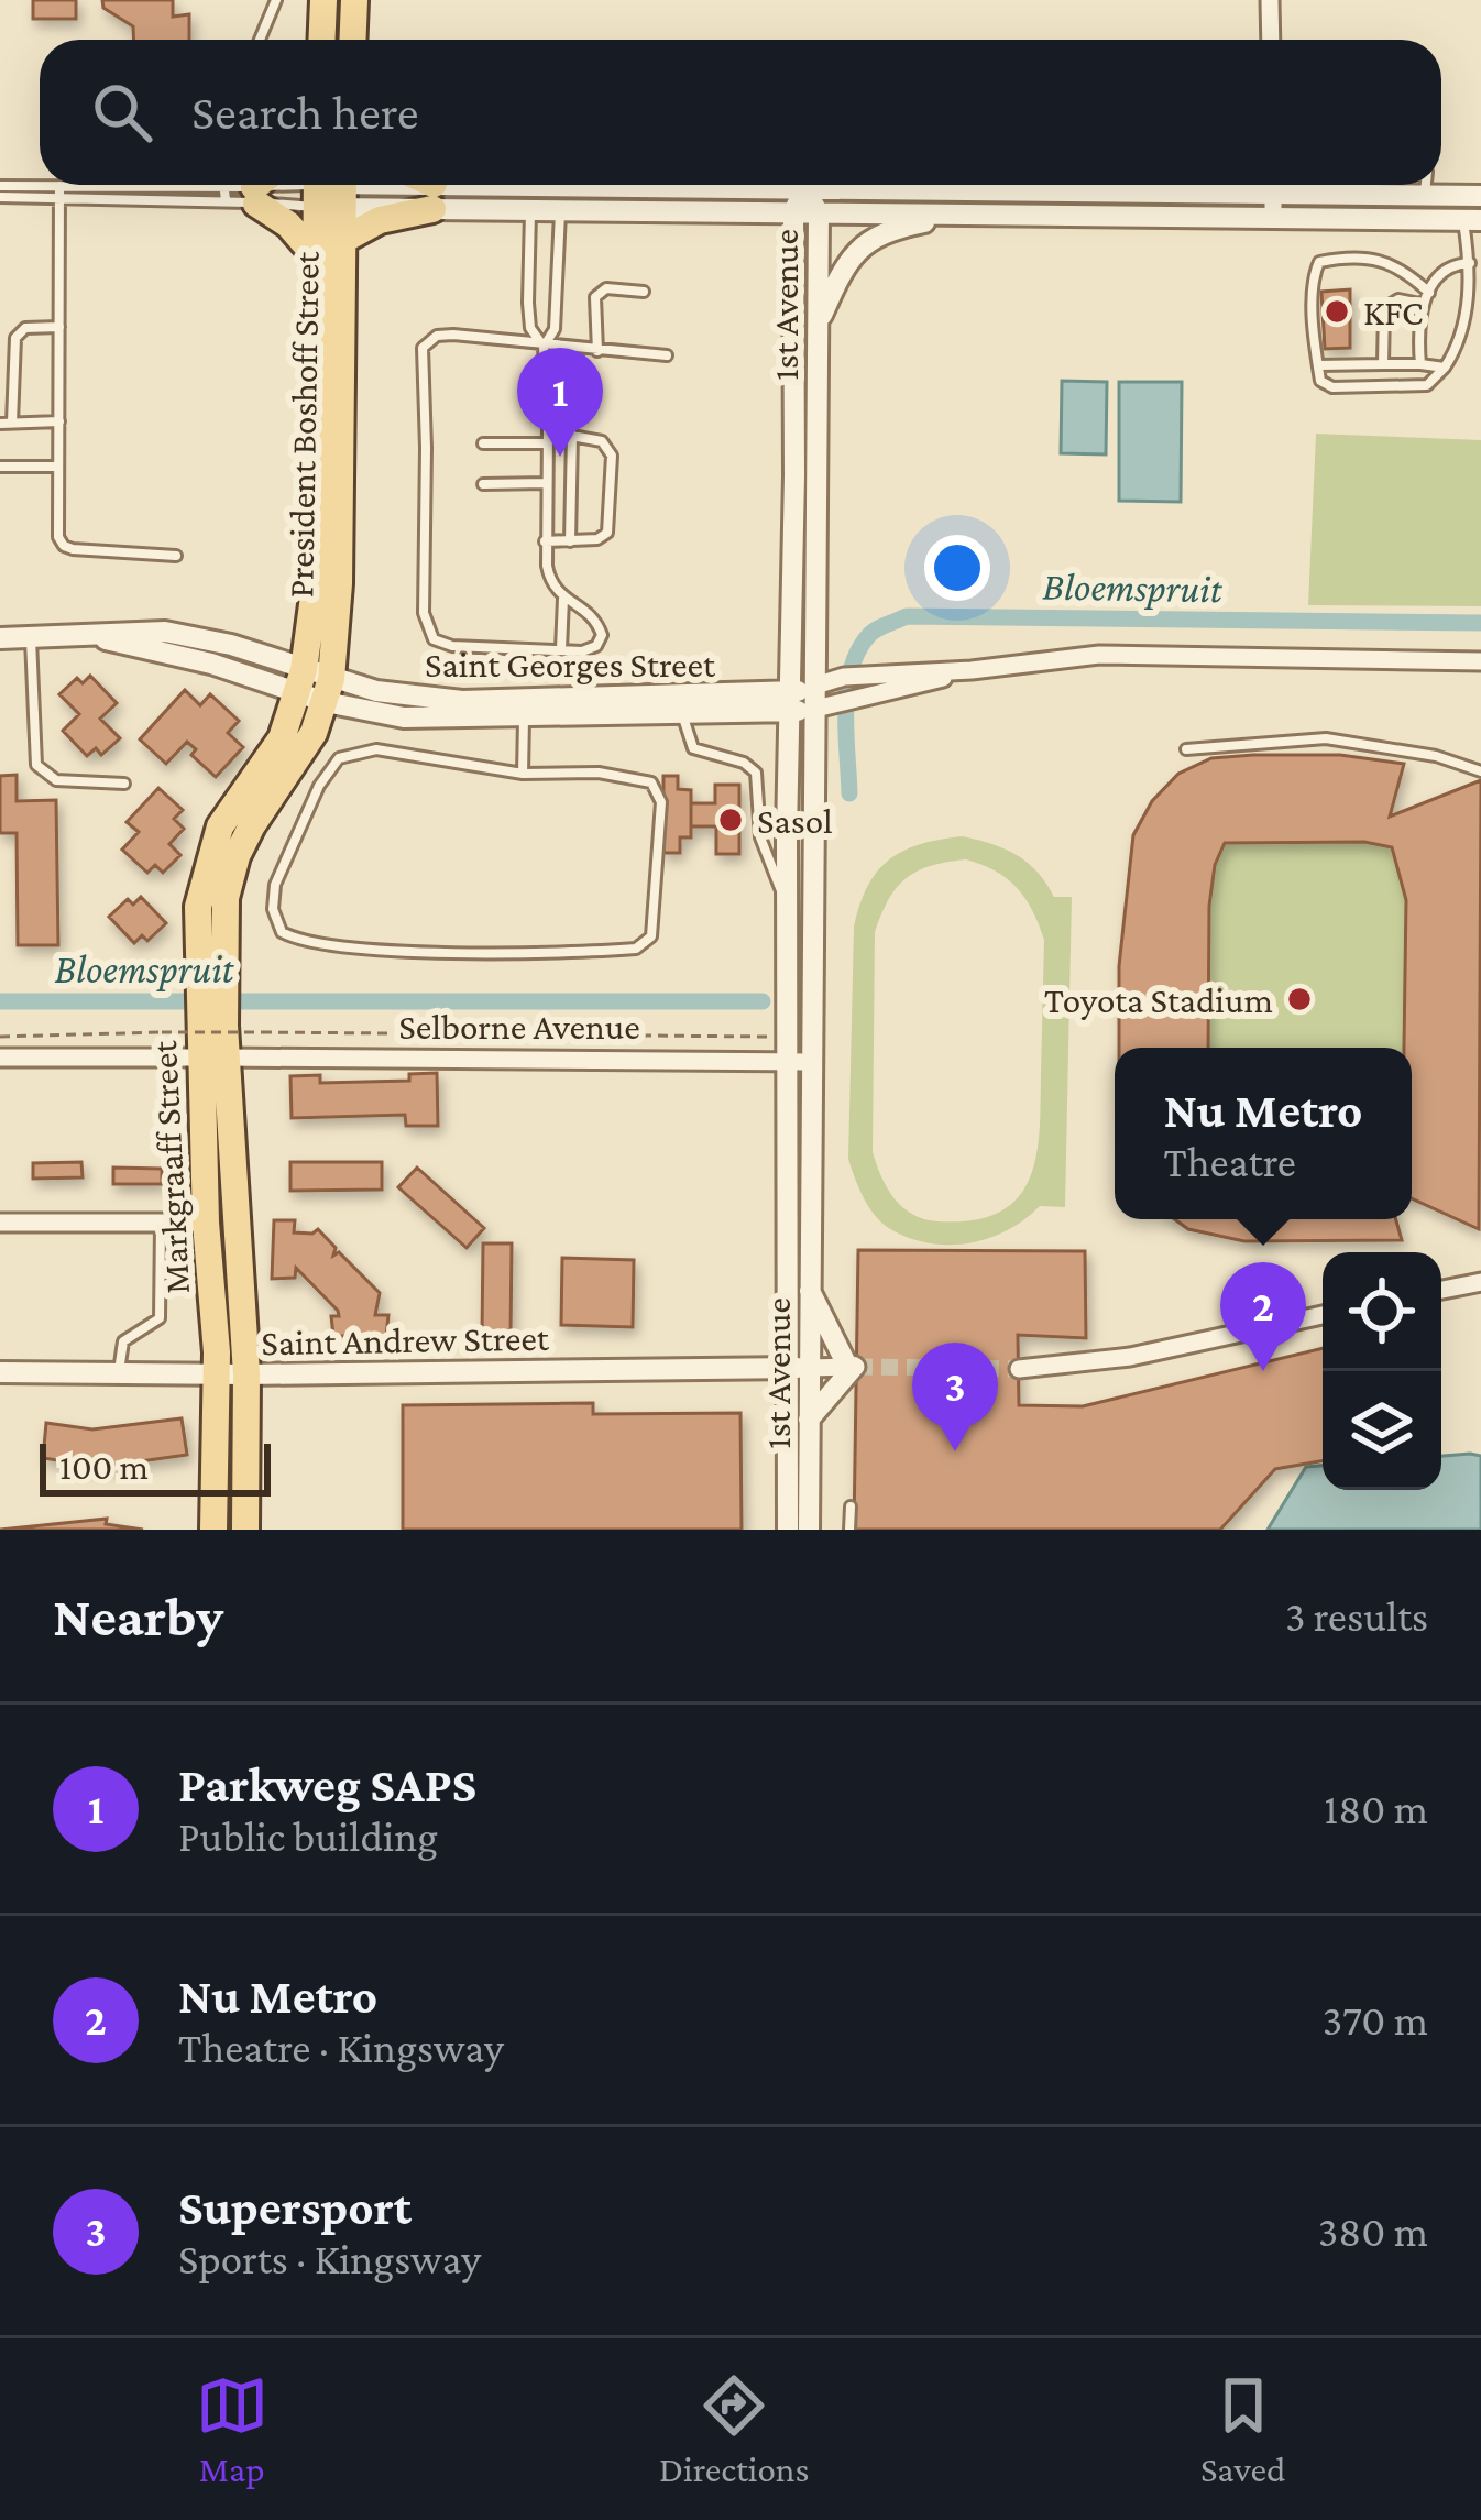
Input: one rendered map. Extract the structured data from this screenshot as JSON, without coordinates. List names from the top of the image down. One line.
{"streets":{"main road":["President Boshoff Street","Markgraaff Street"],"street":["1st Avenue","Saint Georges Street","Selborne Avenue","Saint Andrew Street"]},"crossings":[["1st Avenue","Saint Georges Street"],["1st Avenue","Selborne Avenue"],["1st Avenue","Saint Andrew Street"],["President Boshoff Street","Saint Georges Street"],["President Boshoff Street","Markgraaff Street"],["Saint Georges Street","Markgraaff Street"],["Selborne Avenue","Markgraaff Street"],["Markgraaff Street","Saint Andrew Street"]],"water":["Bloemspruit"],"places":["KFC","Sasol","Toyota Stadium"],"scale_bar":"100 m","page":{"search":"Search here","pins":["1","2","3"],"popup":["Nu Metro","Theatre"],"scale":"100 m","heading":["Nearby","3 results"],"list":[{"mark":"1","name":"Parkweg SAPS","note":"Public building","value":"180 m"},{"mark":"2","name":"Nu Metro","note":"Theatre · Kingsway","value":"370 m"},{"mark":"3","name":"Supersport","note":"Sports · Kingsway","value":"380 m"}],"nav":["Map","Directions","Saved"]}}
